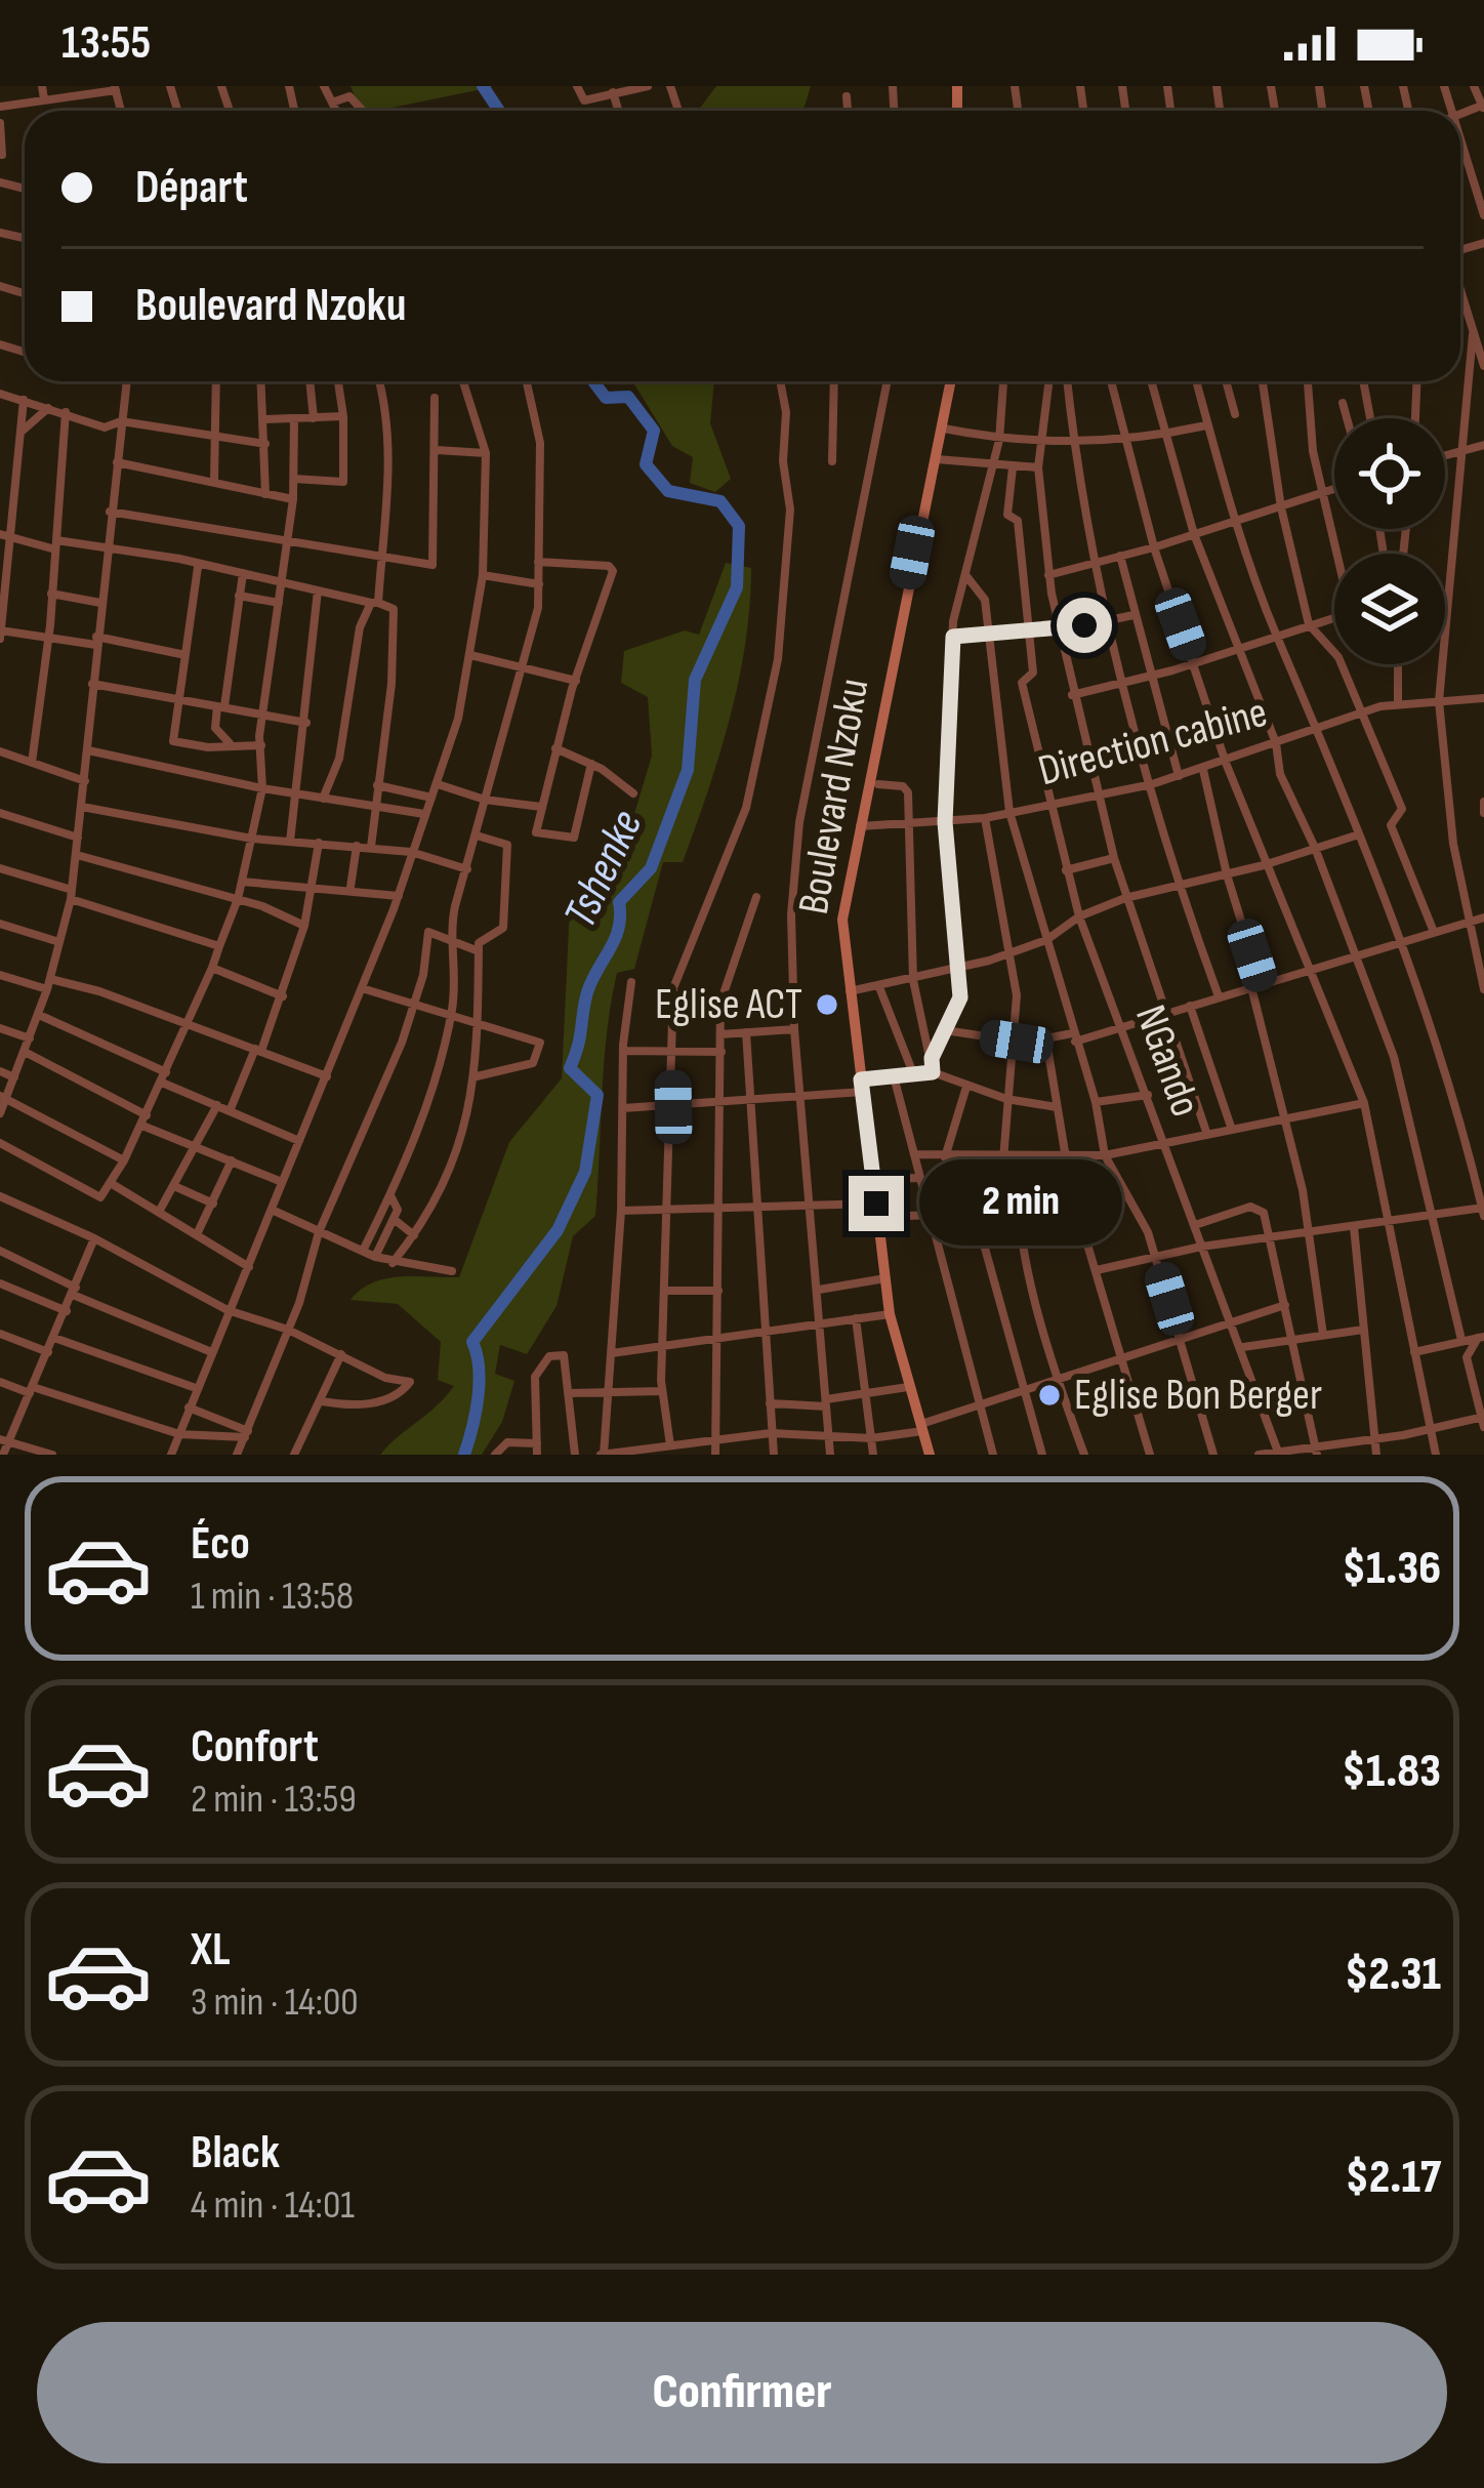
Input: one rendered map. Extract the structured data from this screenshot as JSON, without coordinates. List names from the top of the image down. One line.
{"streets":{"street":["Direction cabine","Boulevard Nzoku","NGando"]},"crossings":[["Direction cabine","Boulevard Nzoku"],["Direction cabine","NGando"]],"water":["Tshenke"],"places":["Eglise ACT","Eglise Bon Berger"],"page":{"status":"13:55","banner":["Départ","Boulevard Nzoku"],"bubble":"2 min","list":[{"name":"Éco","note":"1 min · 13:58","value":"$1.36"},{"name":"Confort","note":"2 min · 13:59","value":"$1.83"},{"name":"XL","note":"3 min · 14:00","value":"$2.31"},{"name":"Black","note":"4 min · 14:01","value":"$2.17"}],"buttons":"Confirmer"}}
